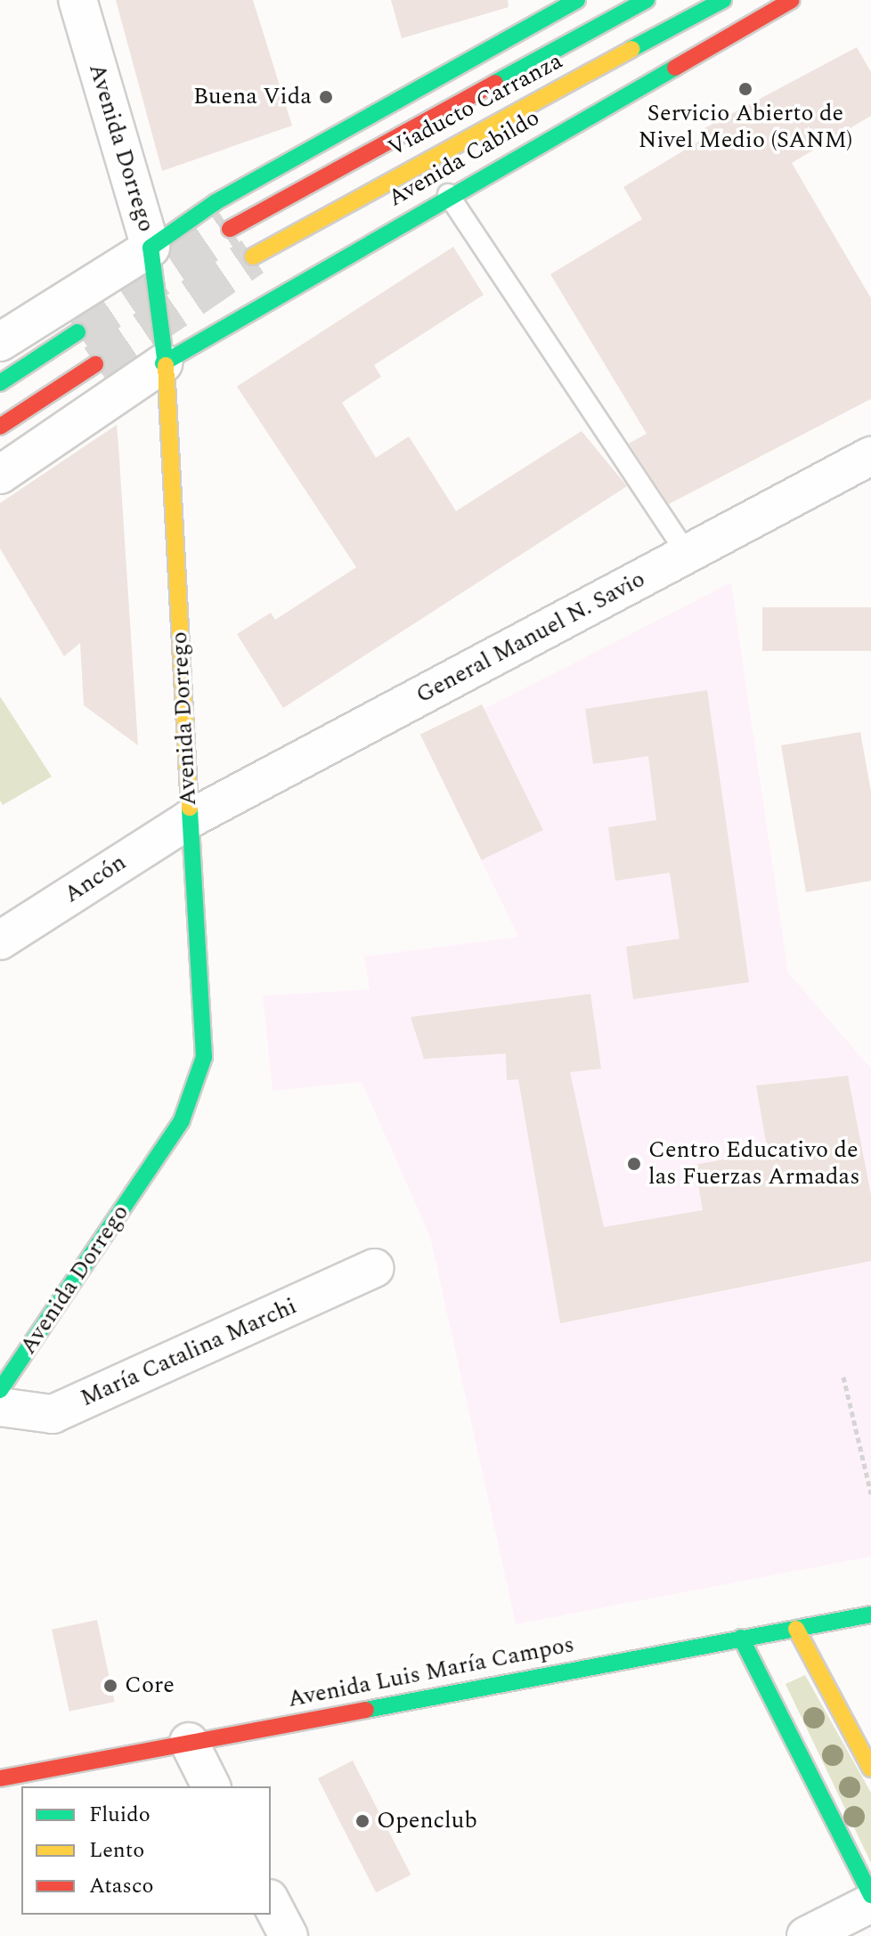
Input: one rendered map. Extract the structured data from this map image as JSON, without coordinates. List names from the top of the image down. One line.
{"streets":{"street":["Viaducto Carranza","Avenida Dorrego","Avenida Cabildo","General Manuel N. Savio","Ancón","María Catalina Marchi","Avenida Luis María Campos"]},"crossings":[["Avenida Dorrego","Avenida Cabildo"],["Avenida Dorrego","General Manuel N. Savio"],["Avenida Dorrego","Ancón"],["General Manuel N. Savio","Ancón"]],"places":["Servicio Abierto de Nivel Medio (SANM)","Buena Vida","Centro Educativo de las Fuerzas Armadas","Core","Openclub"],"legend":["Fluido","Lento","Atasco"]}
